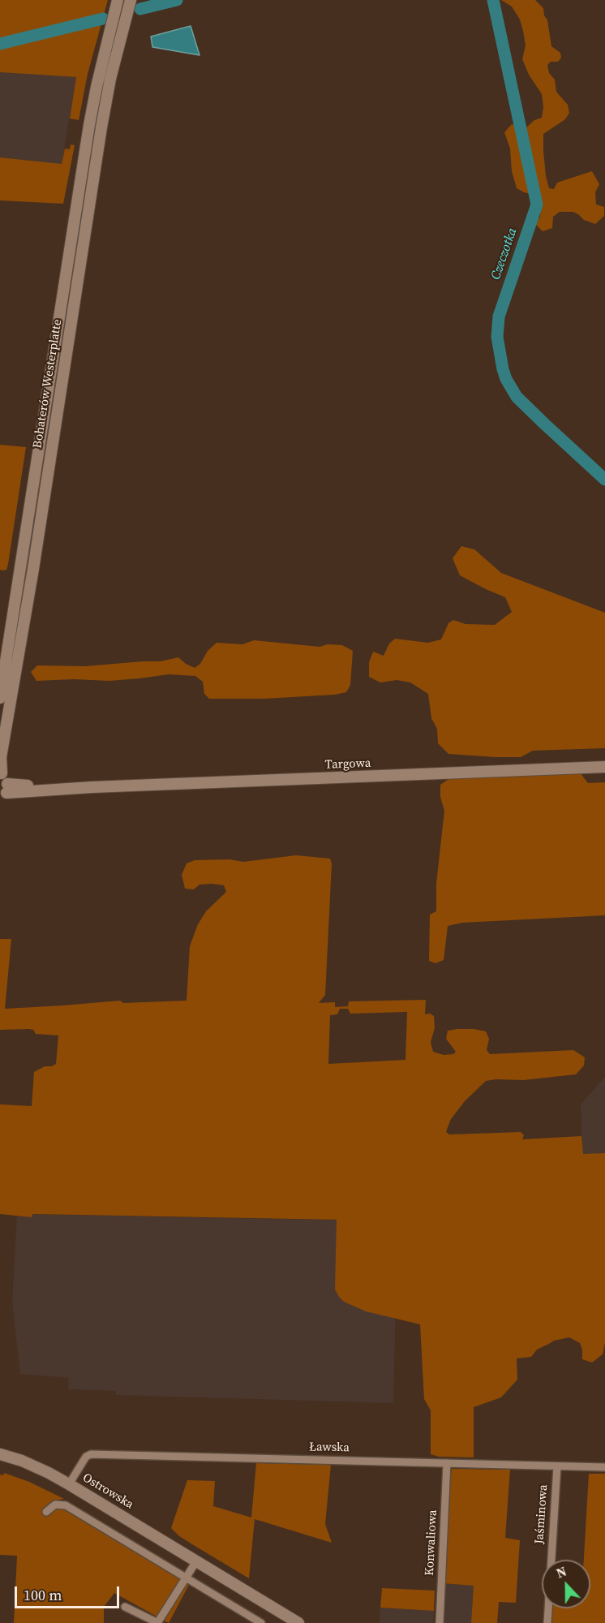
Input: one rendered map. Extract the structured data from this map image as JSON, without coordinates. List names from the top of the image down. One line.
{"streets":{"main road":["Bohaterów Westerplatte","Targowa","Ostrowska"],"street":["Ławska","Jaśminowa","Konwaliowa"]},"crossings":[["Bohaterów Westerplatte","Targowa"],["Ławska","Ostrowska"],["Ławska","Jaśminowa"],["Ławska","Konwaliowa"]],"water":["Czeczotka"],"scale_bar":"100 m","north":"top"}
